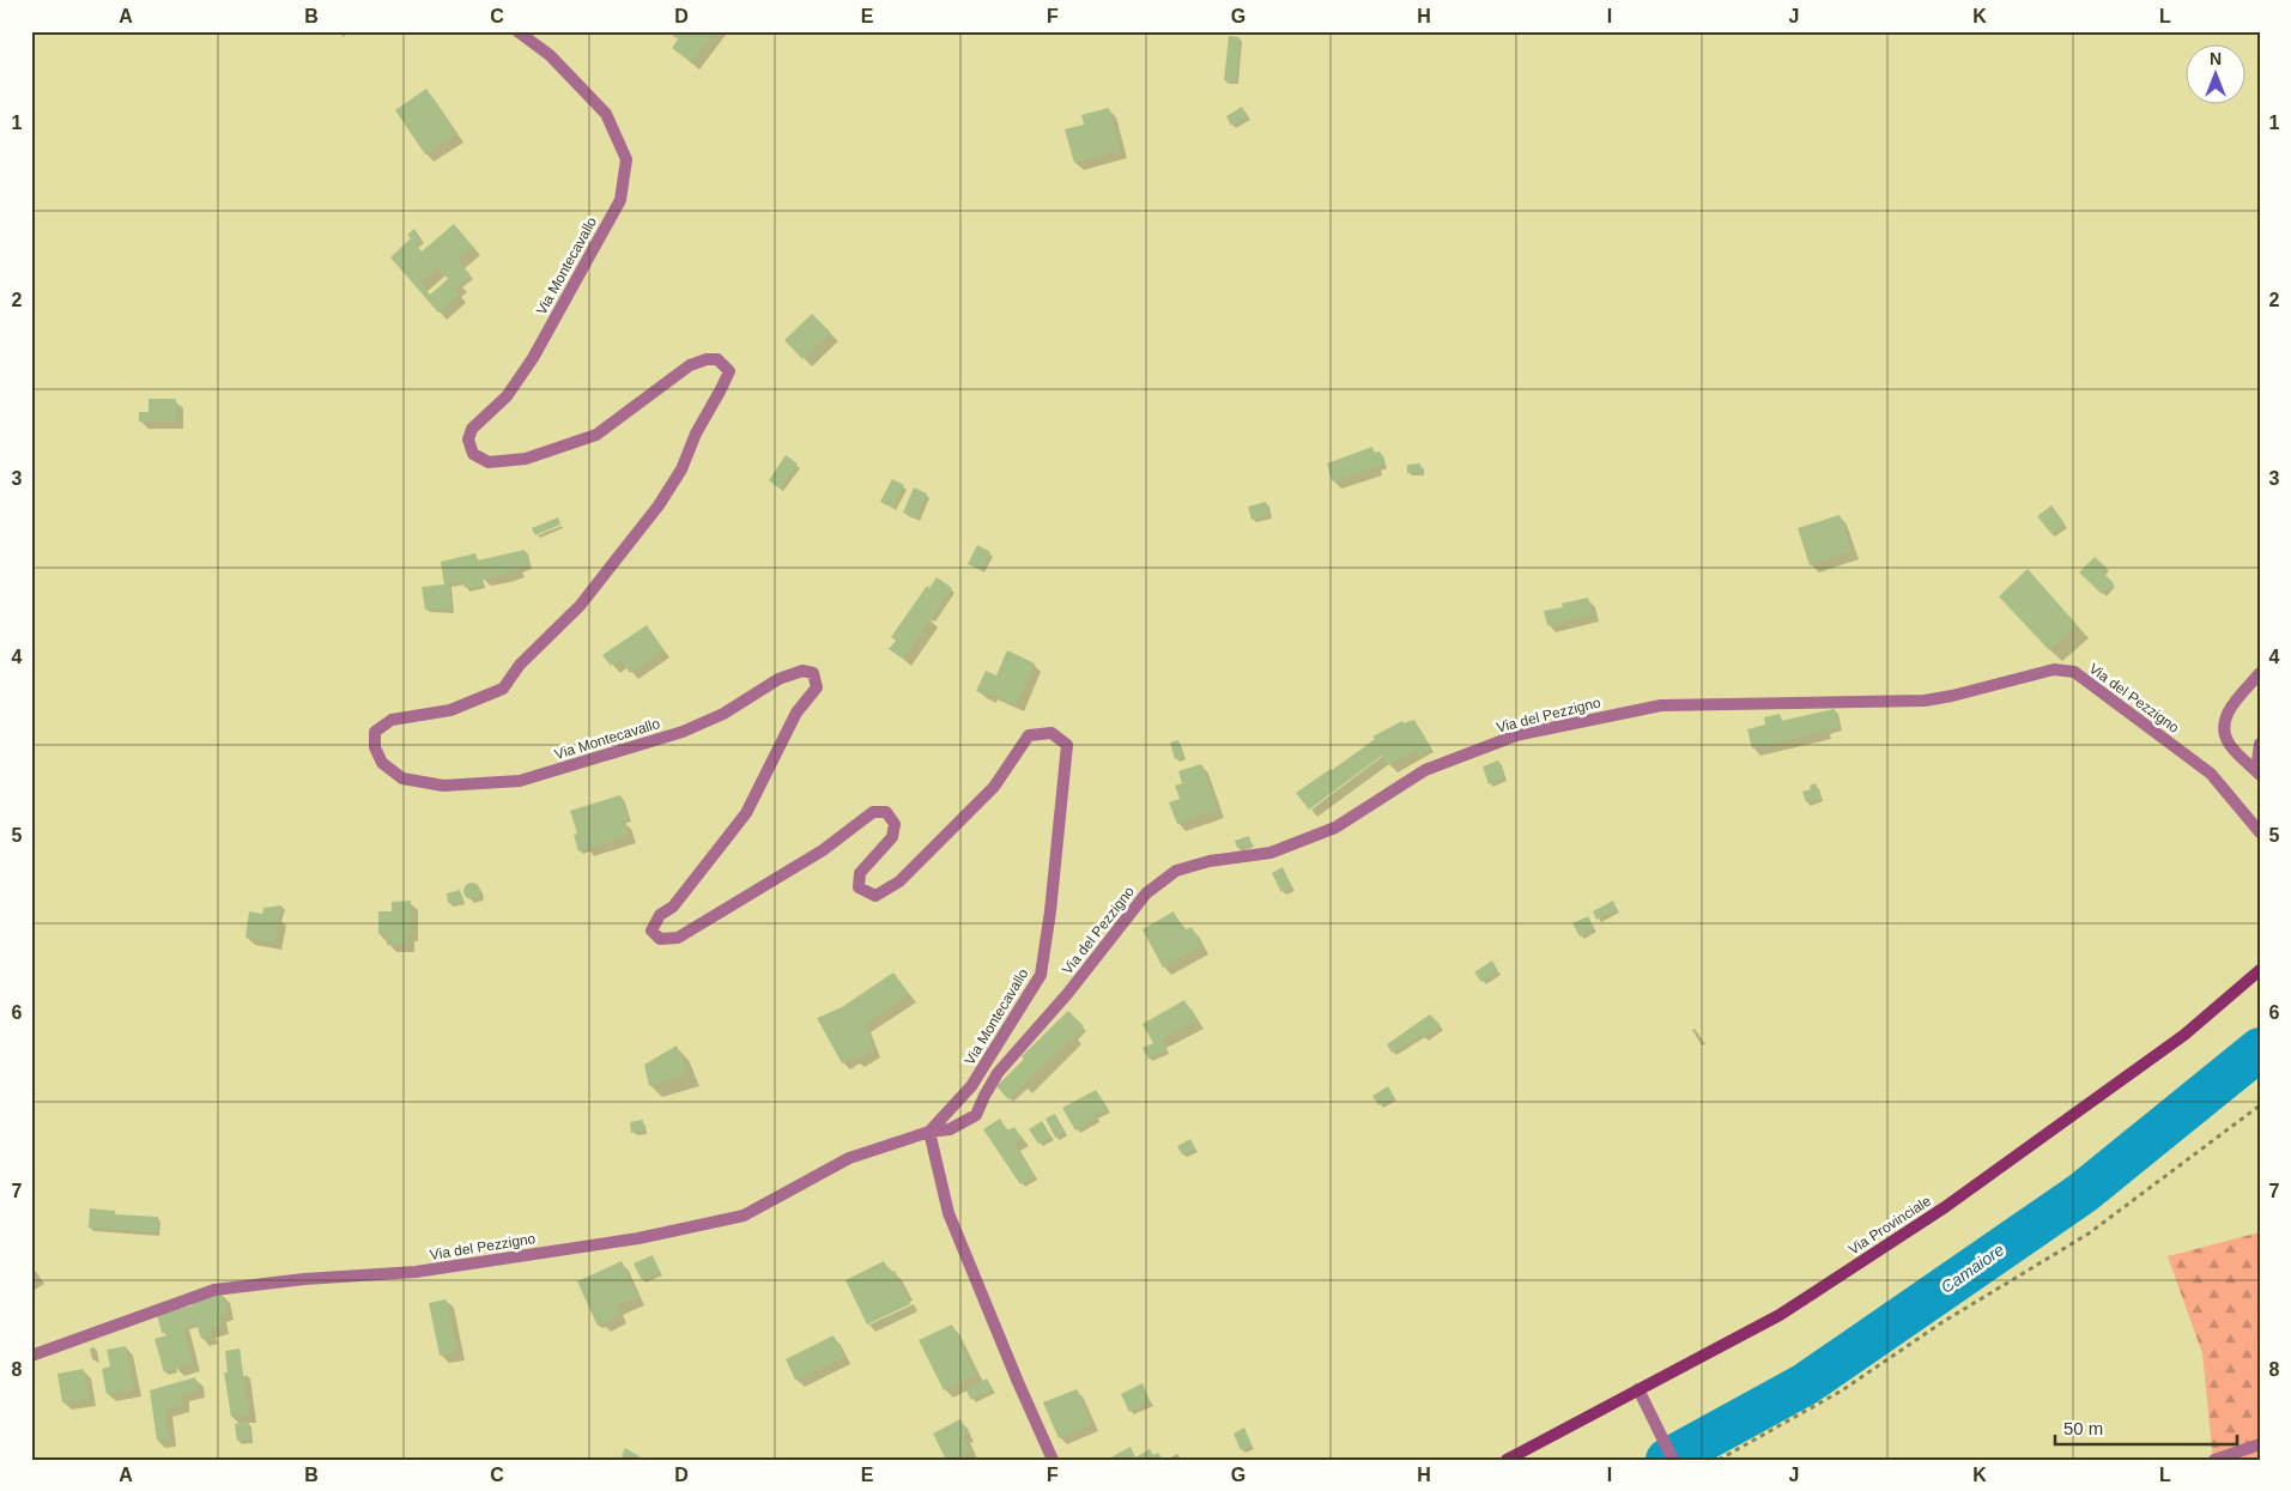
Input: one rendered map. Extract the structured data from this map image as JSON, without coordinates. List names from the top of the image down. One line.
{"streets":{"main road":["Via Provinciale"],"street":["Via Montecavallo","Via del Pezzigno"]},"crossings":[["Via Montecavallo","Via del Pezzigno"]],"water":["Camaiore"],"scale_bar":"50 m","north":"top","grid":{"columns":["A","B","C","D","E","F","G","H","I","J","K","L"],"rows":["1","2","3","4","5","6","7","8"]}}
